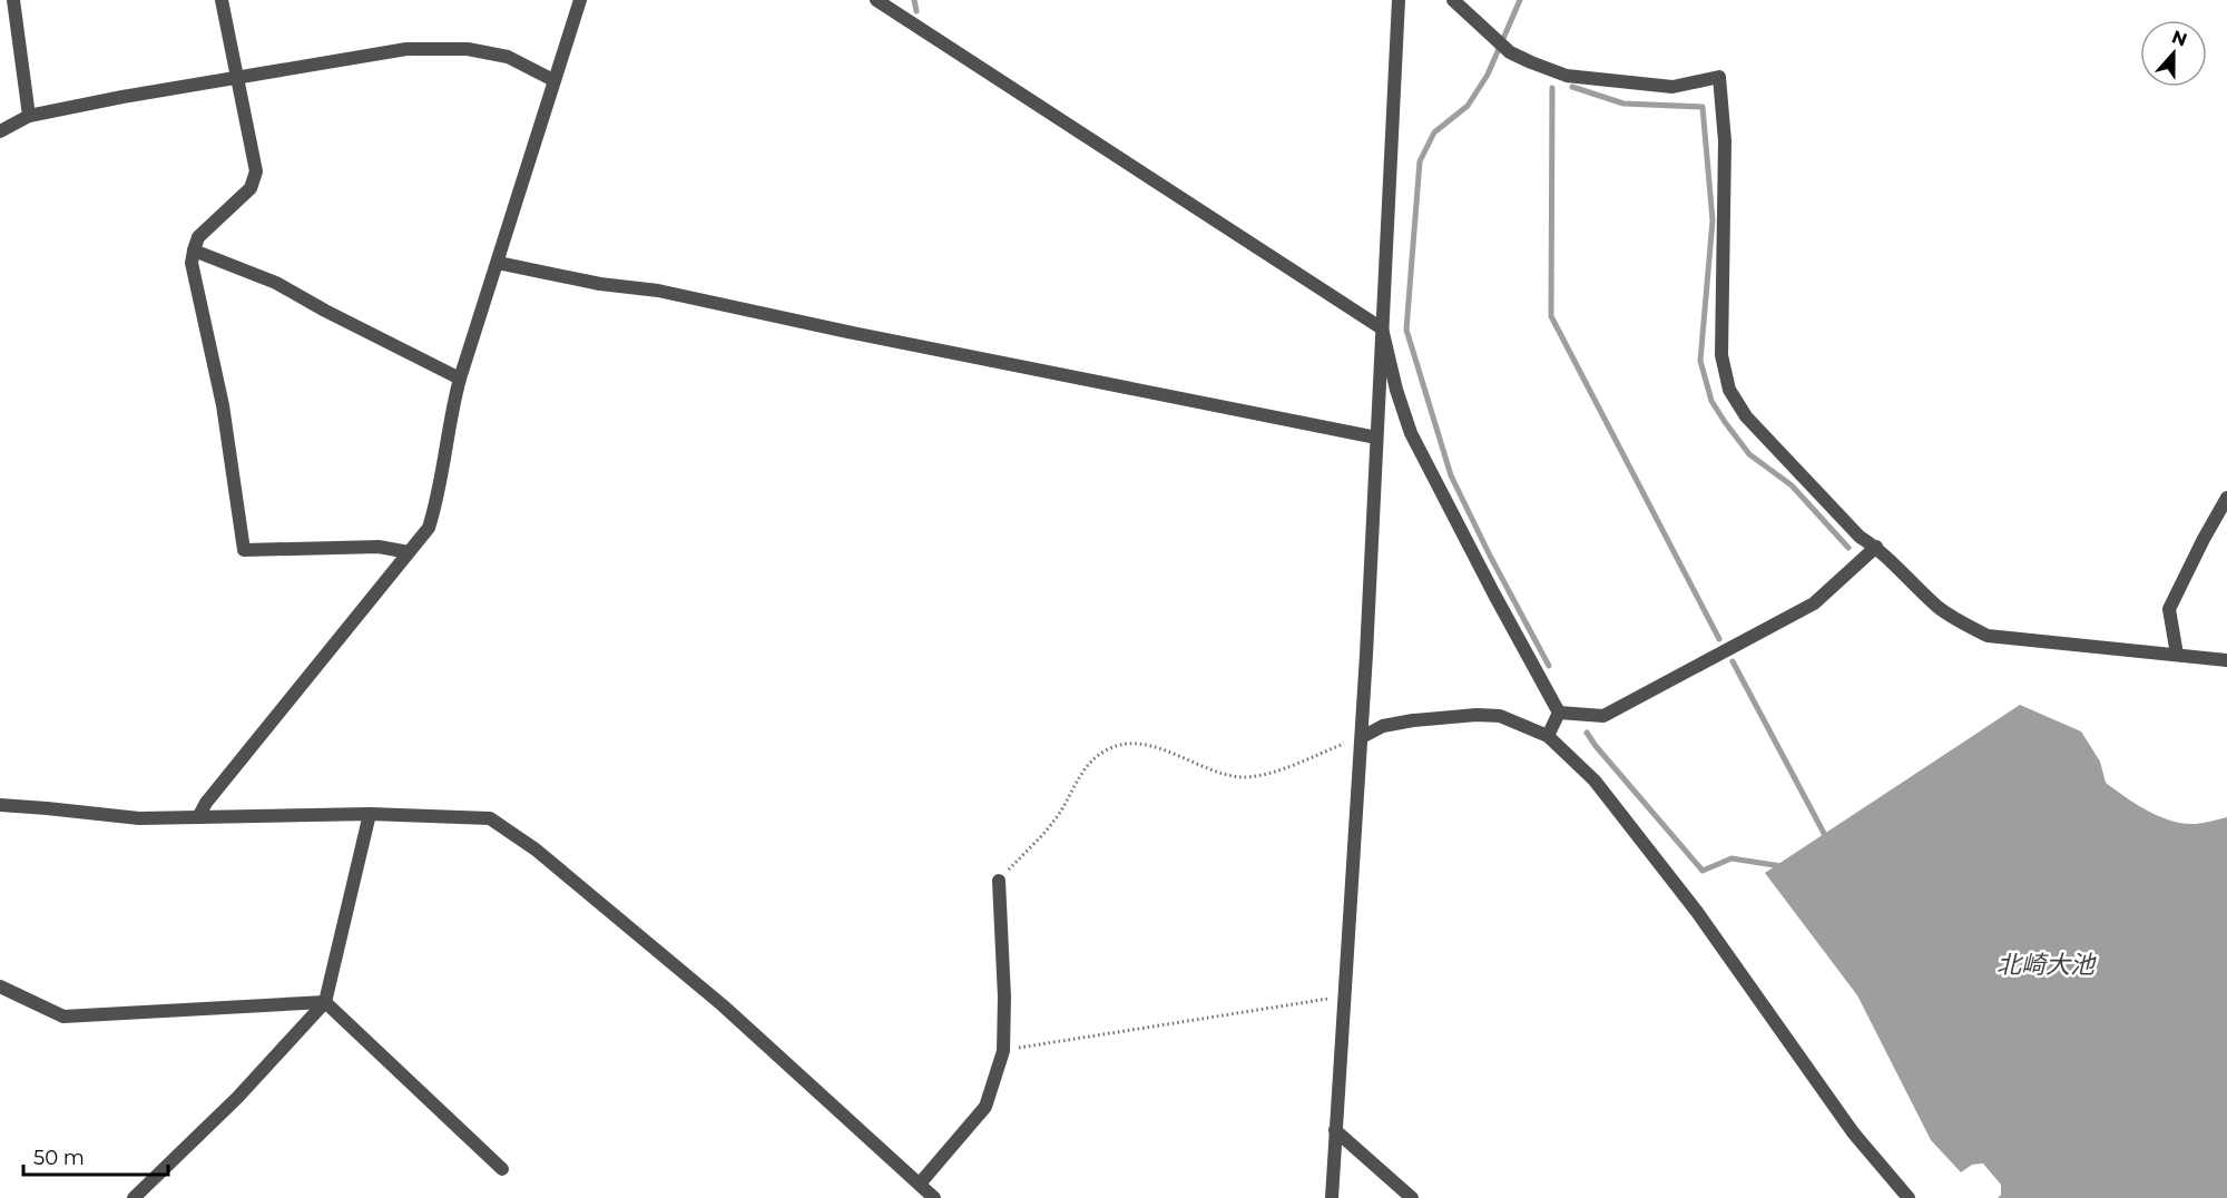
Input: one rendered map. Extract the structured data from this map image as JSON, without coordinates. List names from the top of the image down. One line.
{"water":["北崎大池"],"scale_bar":"50 m","north":"top"}
